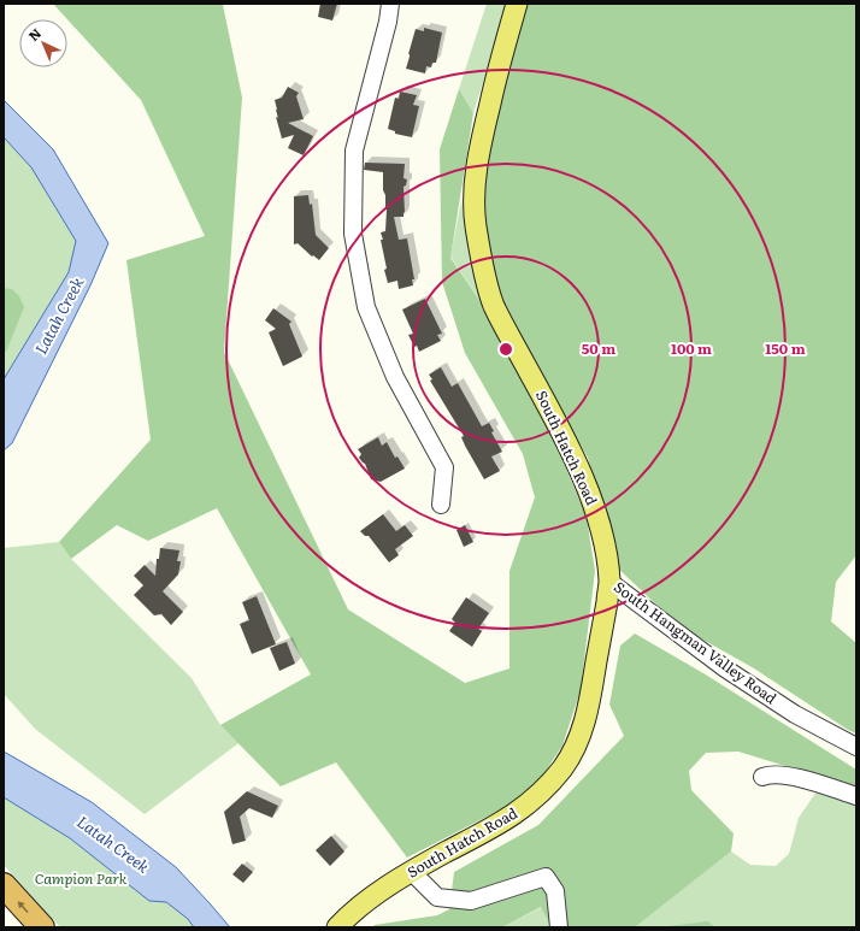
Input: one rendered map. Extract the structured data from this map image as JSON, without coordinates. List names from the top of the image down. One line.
{"streets":{"main road":["South Hatch Road"],"street":["South Hangman Valley Road"]},"crossings":[["South Hatch Road","South Hangman Valley Road"]],"water":["Latah Creek"],"parks":["Campion Park"],"north":"top left","rings":["50 m","100 m","150 m"]}
